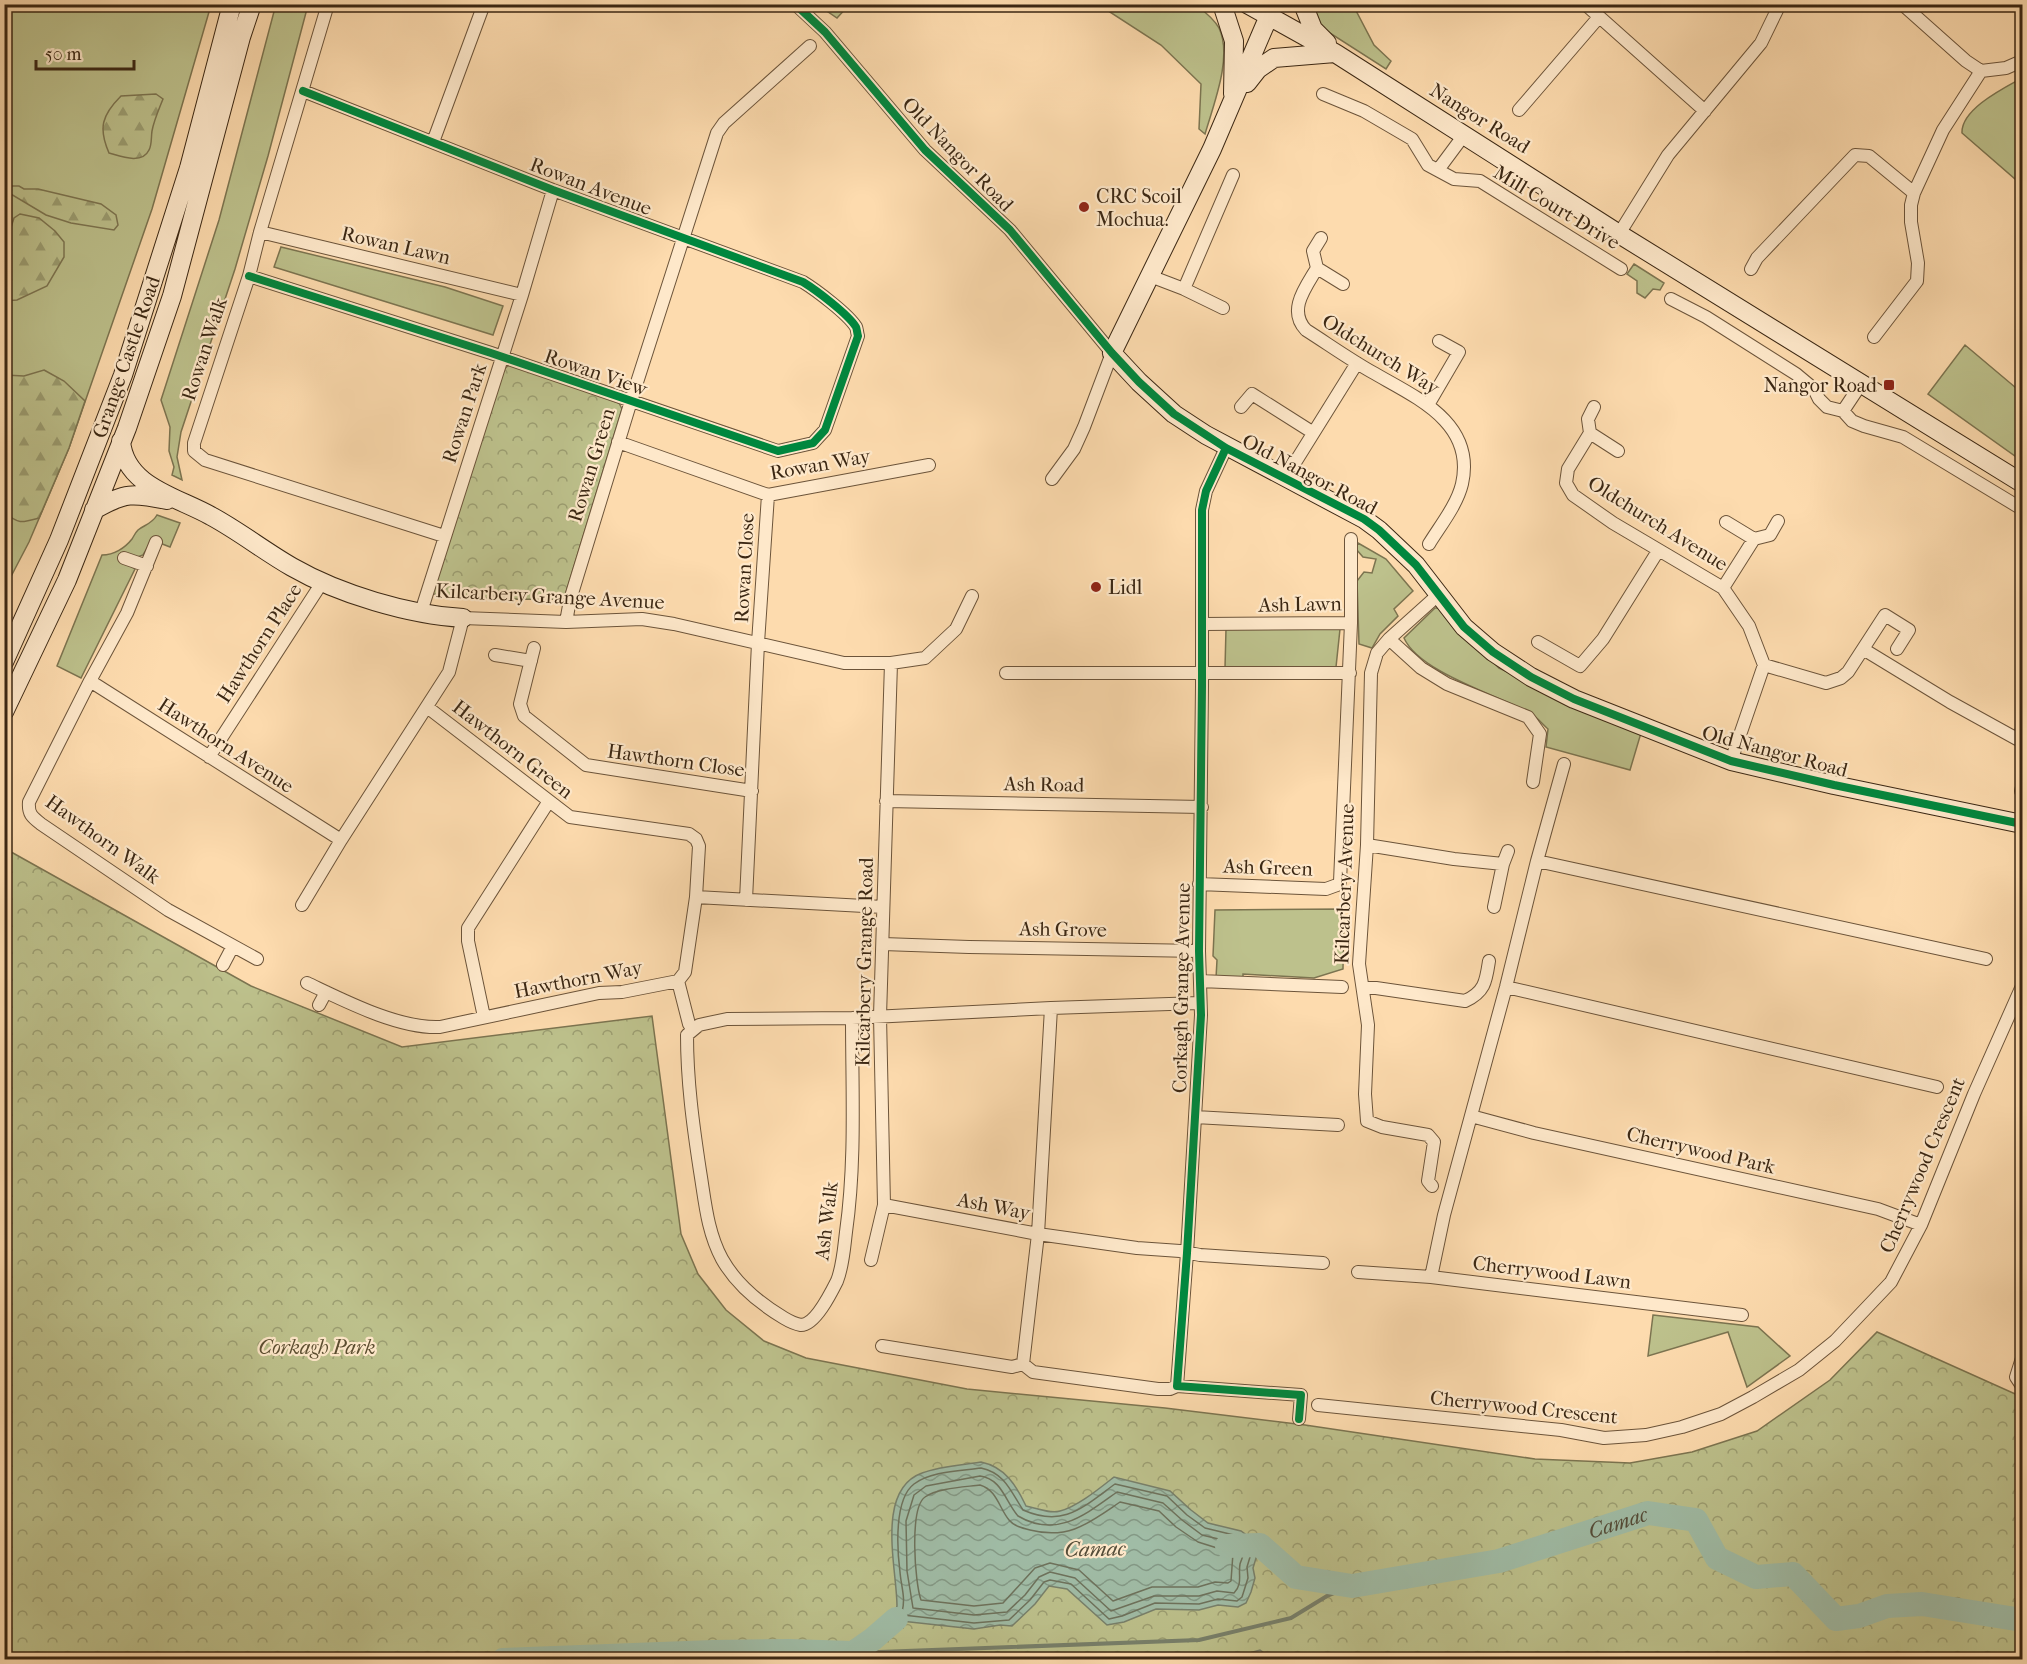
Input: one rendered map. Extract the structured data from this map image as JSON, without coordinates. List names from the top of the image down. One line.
{"streets":{"main road":["Nangor Road","Old Nangor Road","Grange Castle Road","Kilcarbery Grange Avenue"],"street":["Rowan Avenue","Mill Court Drive","Rowan Lawn","Rowan Walk","Oldchurch Way","Rowan View","Rowan Park","Rowan Way","Rowan Green","Oldchurch Avenue","Rowan Close","Ash Lawn","Hawthorn Place","Hawthorn Avenue","Hawthorn Green","Hawthorn Close","Ash Road","Hawthorn Walk","Ash Green","Kilcarbery Avenue","Ash Grove","Kilcarbery Grange Road","Hawthorn Way","Corkagh Grange Avenue","Cherrywood Park","Cherrywood Crescent","Ash Way","Ash Walk","Cherrywood Lawn"]},"crossings":[["Old Nangor Road","Kilcarbery Avenue"],["Old Nangor Road","Corkagh Grange Avenue"],["Rowan Avenue","Rowan Walk"],["Rowan Avenue","Rowan View"],["Rowan Avenue","Rowan Park"],["Rowan Avenue","Rowan Green"],["Rowan Lawn","Rowan Walk"],["Rowan Lawn","Rowan Park"],["Rowan Walk","Rowan View"],["Rowan Walk","Rowan Park"],["Grange Castle Road","Kilcarbery Grange Avenue"],["Rowan View","Rowan Park"],["Rowan View","Rowan Green"],["Rowan Park","Kilcarbery Grange Avenue"],["Rowan Way","Rowan Green"],["Rowan Way","Rowan Close"],["Rowan Green","Kilcarbery Grange Avenue"],["Rowan Close","Kilcarbery Grange Avenue"],["Rowan Close","Hawthorn Close"],["Kilcarbery Grange Avenue","Hawthorn Place"],["Kilcarbery Grange Avenue","Hawthorn Close"],["Kilcarbery Grange Avenue","Kilcarbery Grange Road"],["Ash Lawn","Ash Green"],["Ash Lawn","Corkagh Grange Avenue"],["Hawthorn Place","Hawthorn Avenue"],["Hawthorn Avenue","Hawthorn Walk"],["Hawthorn Green","Hawthorn Way"],["Ash Road","Kilcarbery Grange Road"],["Ash Road","Corkagh Grange Avenue"],["Ash Green","Corkagh Grange Avenue"],["Ash Grove","Kilcarbery Grange Road"],["Ash Grove","Corkagh Grange Avenue"],["Kilcarbery Grange Road","Ash Way"],["Cherrywood Park","Cherrywood Crescent"]],"water":["Camac"],"parks":["Corkagh Park"],"places":{"other":["CRC Scoil Mochua.","Lidl"],"transit":["Nangor Road"]},"scale_bar":"50 m"}
